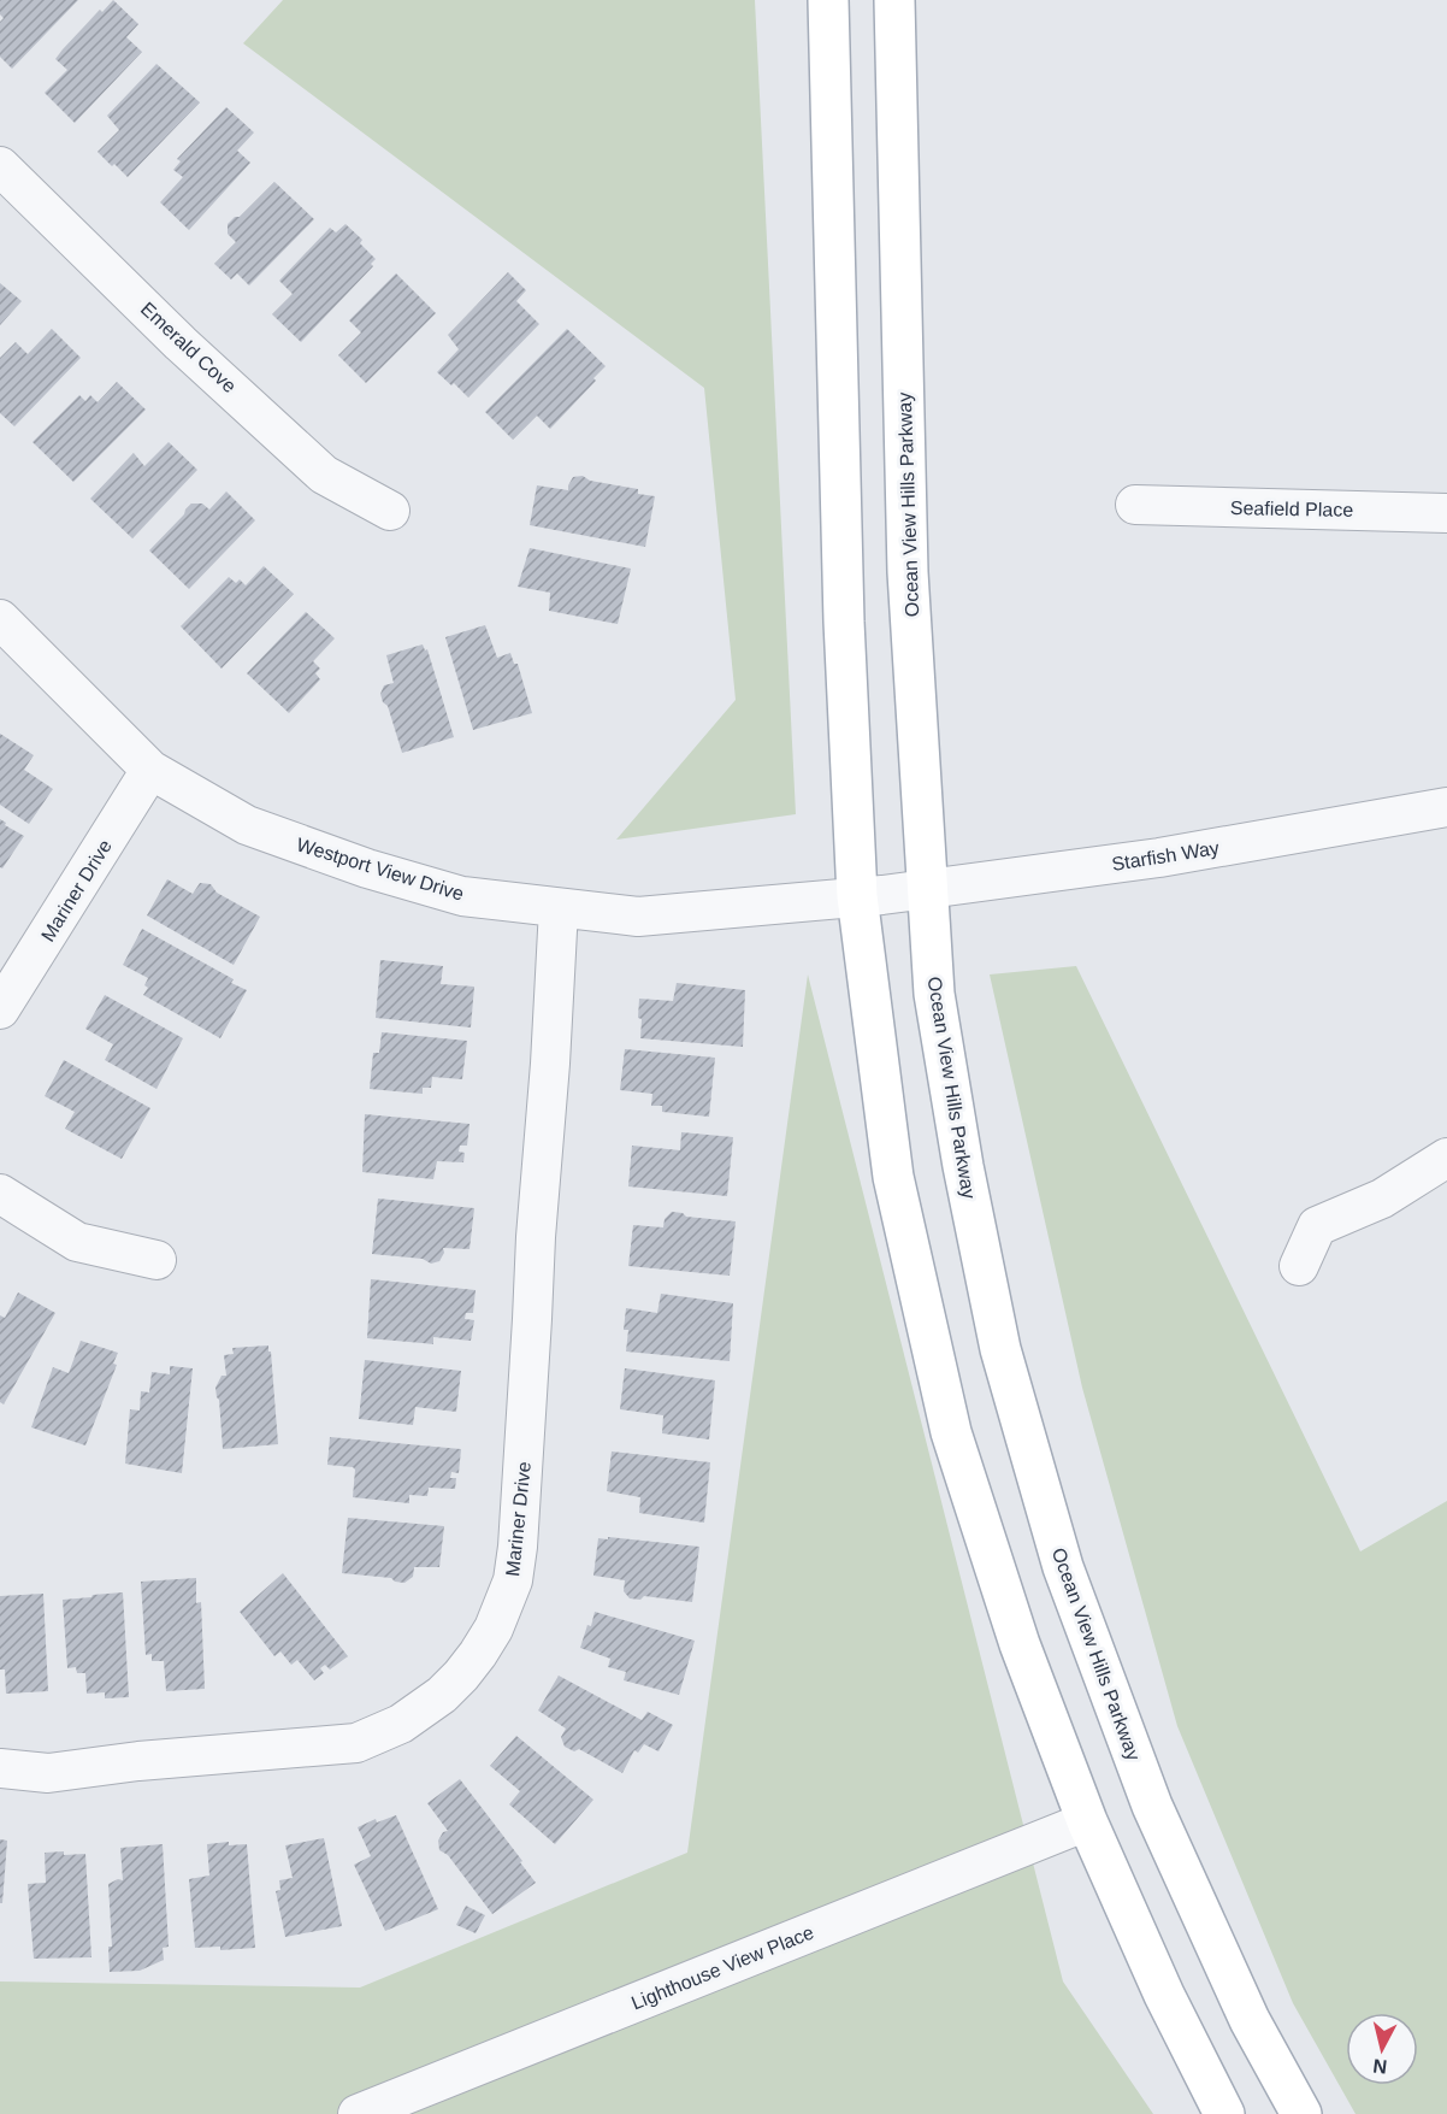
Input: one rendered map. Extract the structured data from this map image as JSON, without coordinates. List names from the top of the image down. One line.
{"streets":{"main road":["Ocean View Hills Parkway"],"street":["Emerald Cove","Seafield Place","Starfish Way","Westport View Drive","Mariner Drive","Lighthouse View Place"]},"crossings":[["Ocean View Hills Parkway","Starfish Way"],["Starfish Way","Westport View Drive"],["Westport View Drive","Mariner Drive"]],"north":"bottom"}
